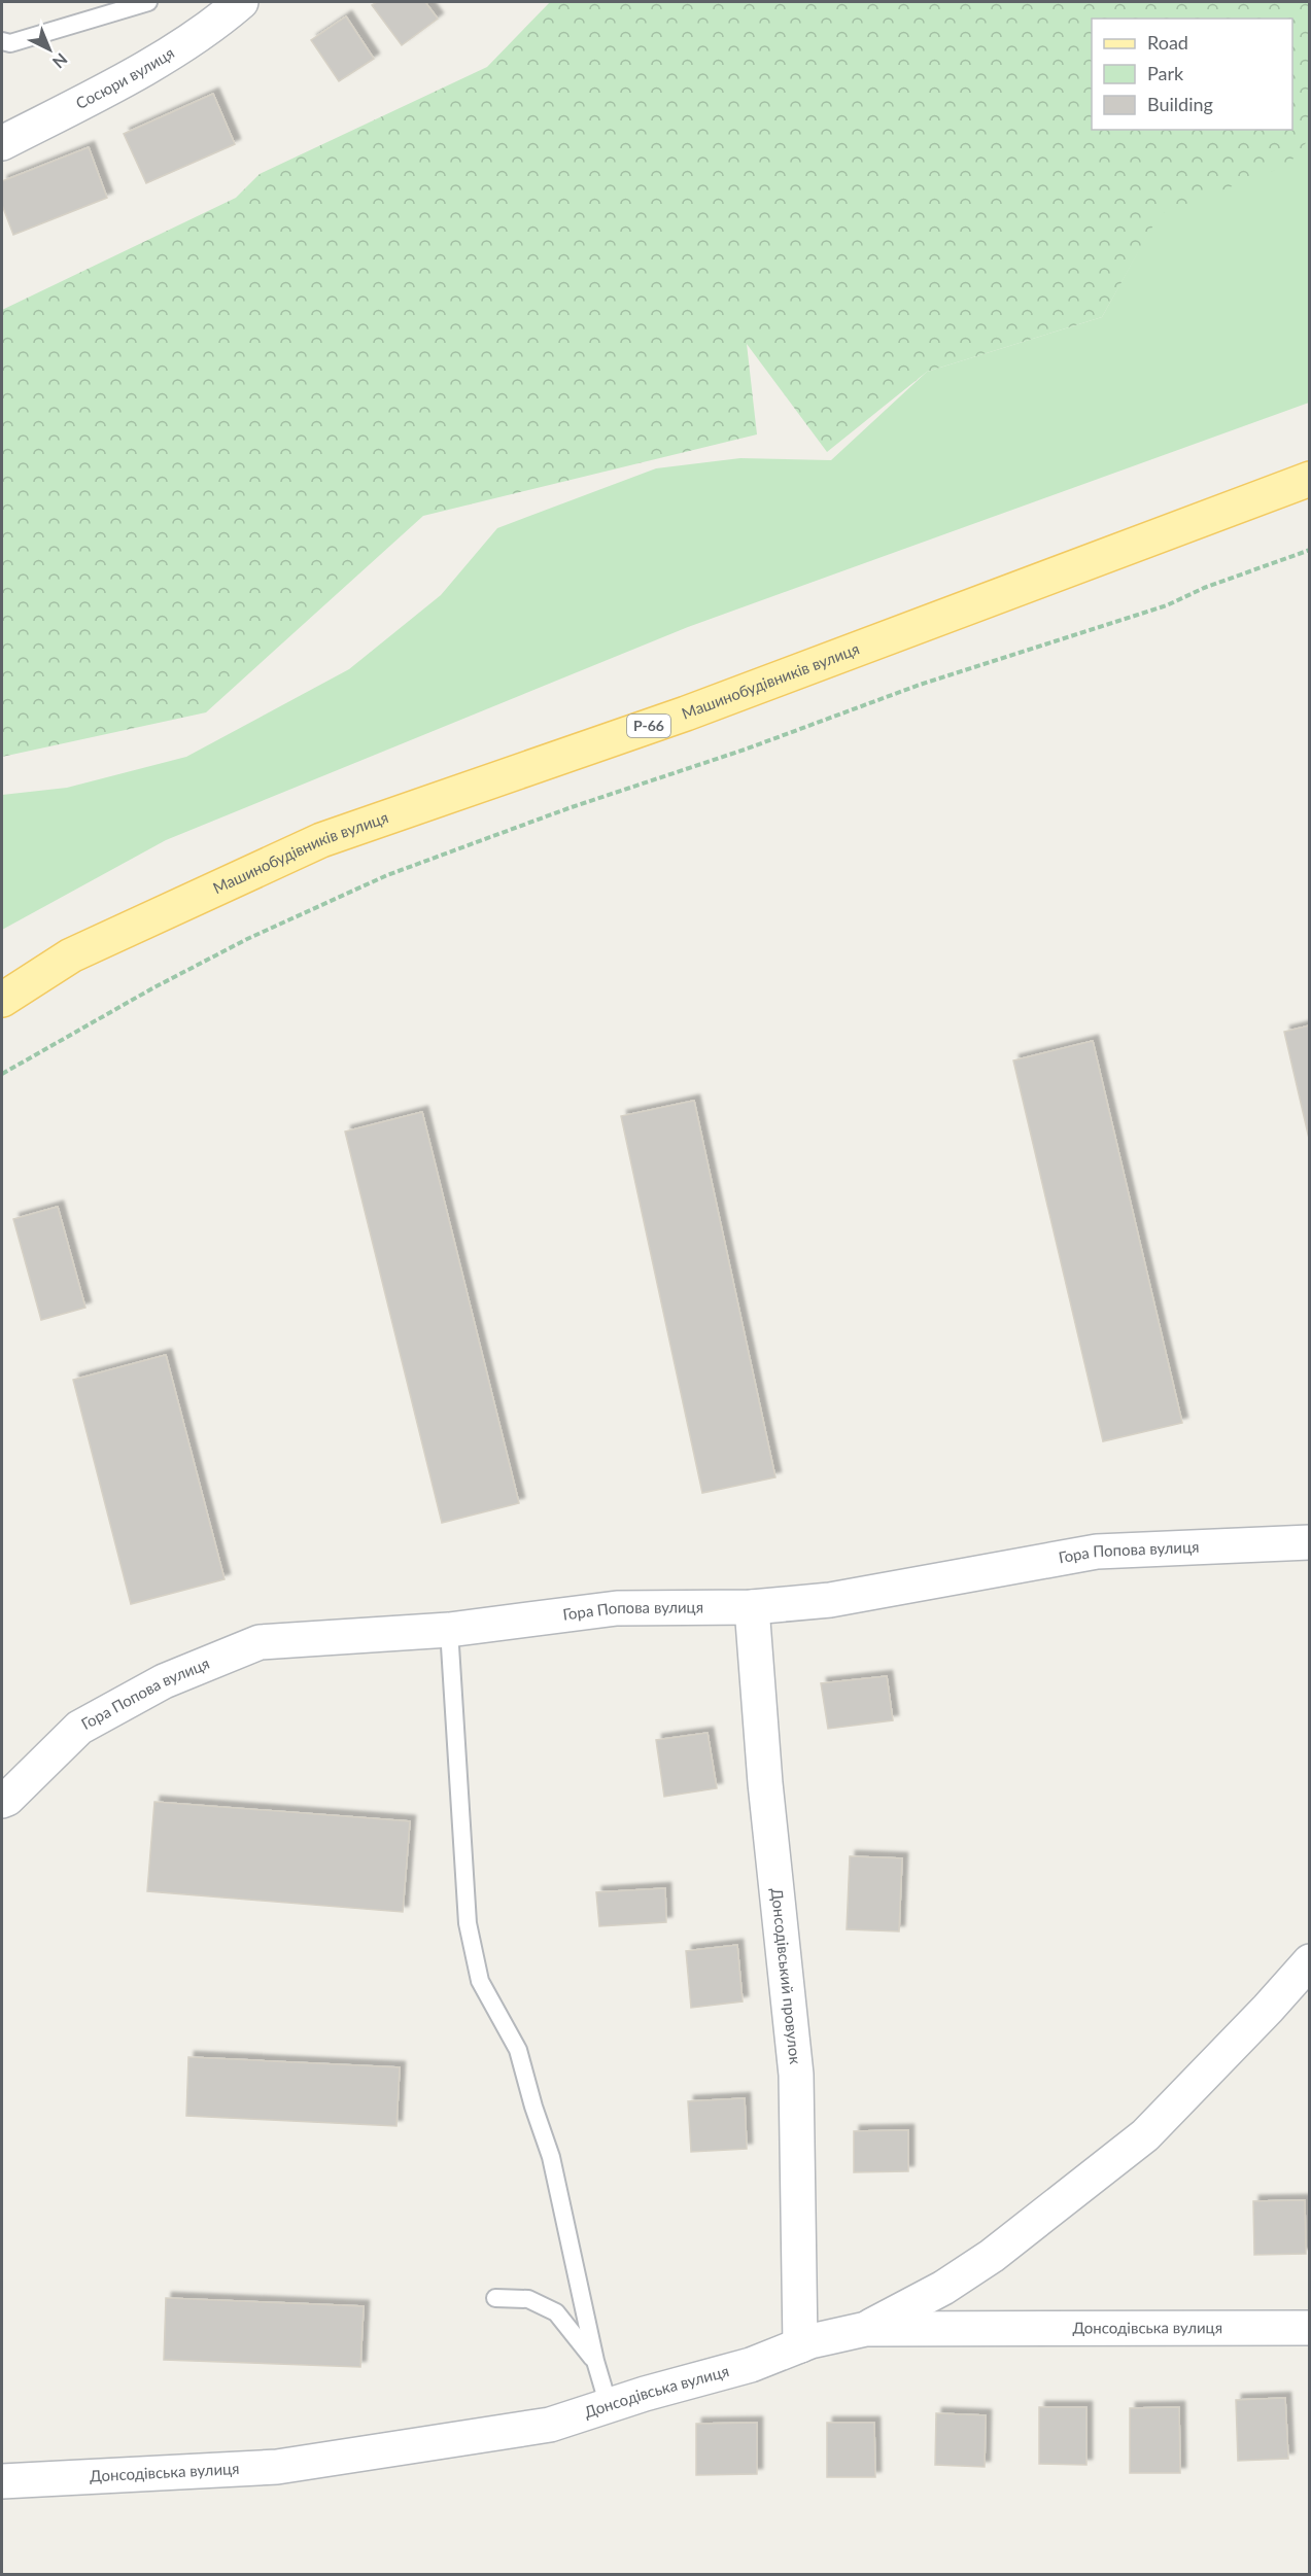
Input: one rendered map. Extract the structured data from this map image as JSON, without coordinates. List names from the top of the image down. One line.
{"streets":{"main road":["Машинобудівників вулиця","Р-66"],"street":["Сосюри вулиця","Гора Попова вулиця","Донсодівський провулок","Донсодівська вулиця"]},"crossings":[["Гора Попова вулиця","Донсодівський провулок"],["Донсодівський провулок","Донсодівська вулиця"]],"legend":["Road","Park","Building"],"north":"bottom right"}
